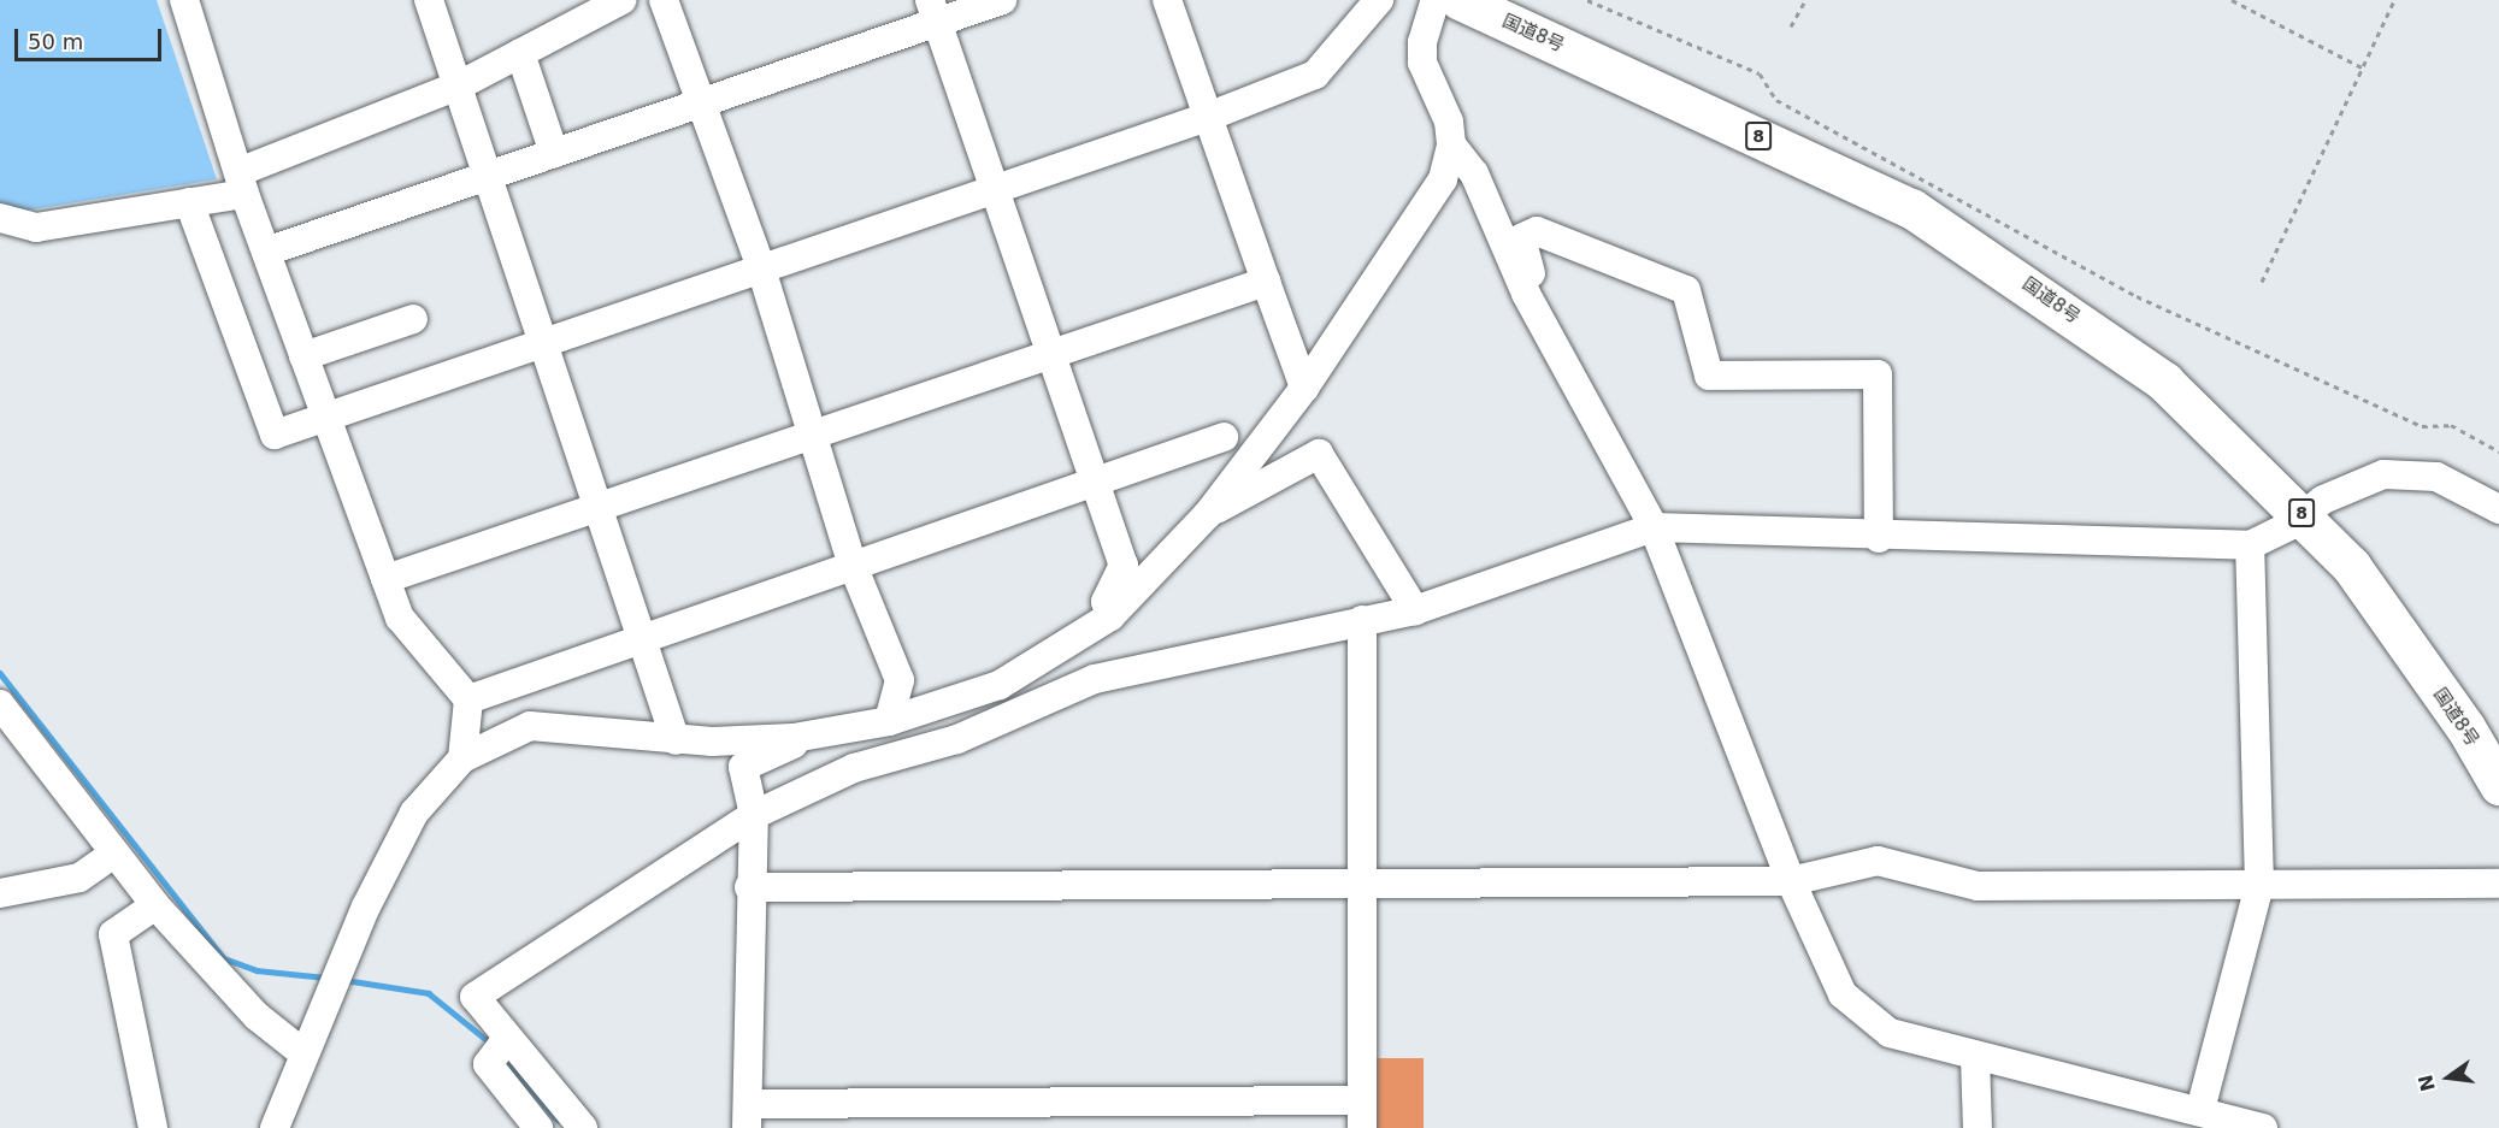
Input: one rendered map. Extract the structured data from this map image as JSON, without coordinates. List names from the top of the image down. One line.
{"streets":{"highway":["国道8号","8"]},"scale_bar":"50 m","north":"left"}
